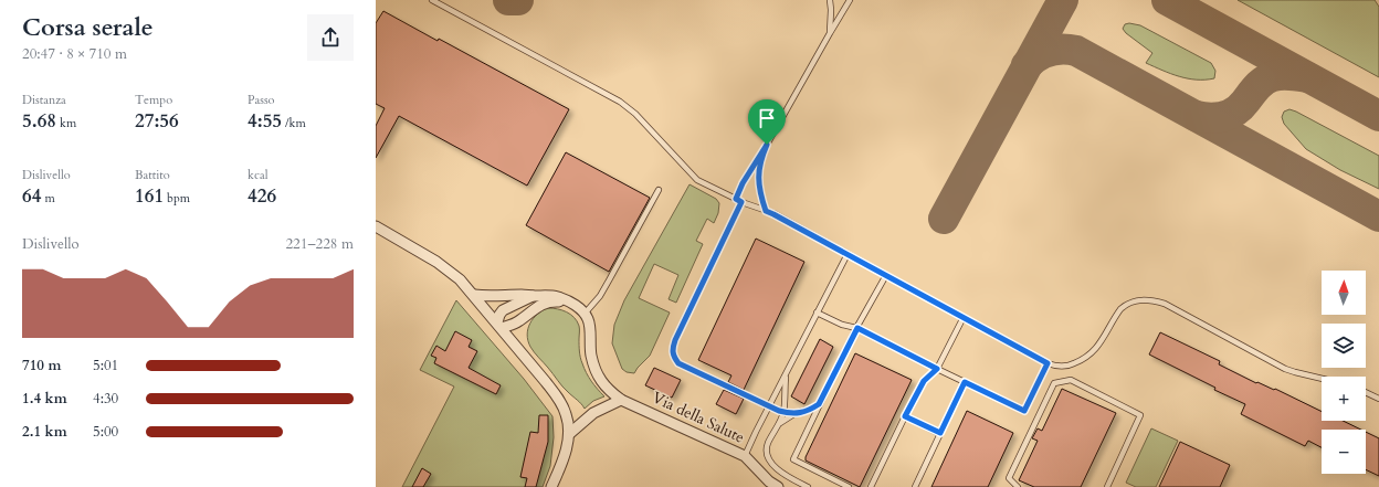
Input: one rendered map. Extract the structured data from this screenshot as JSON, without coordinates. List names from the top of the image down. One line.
{"streets":{"street":["Via della Salute"]},"north":"top","page":{"heading":["Corsa serale","20:47 · 8 × 710 m"],"stats":[["Distanza","5.68 km"],["Tempo","27:56"],["Passo","4:55 /km"],["Dislivello","64 m"],["Battito","161 bpm"],["kcal","426"]],"chart":["Dislivello","221–228 m"],"map_buttons":["+","−"],"list":[{"name":"710 m","note":"5:01"},{"name":"1.4 km","note":"4:30"},{"name":"2.1 km","note":"5:00"}]}}
